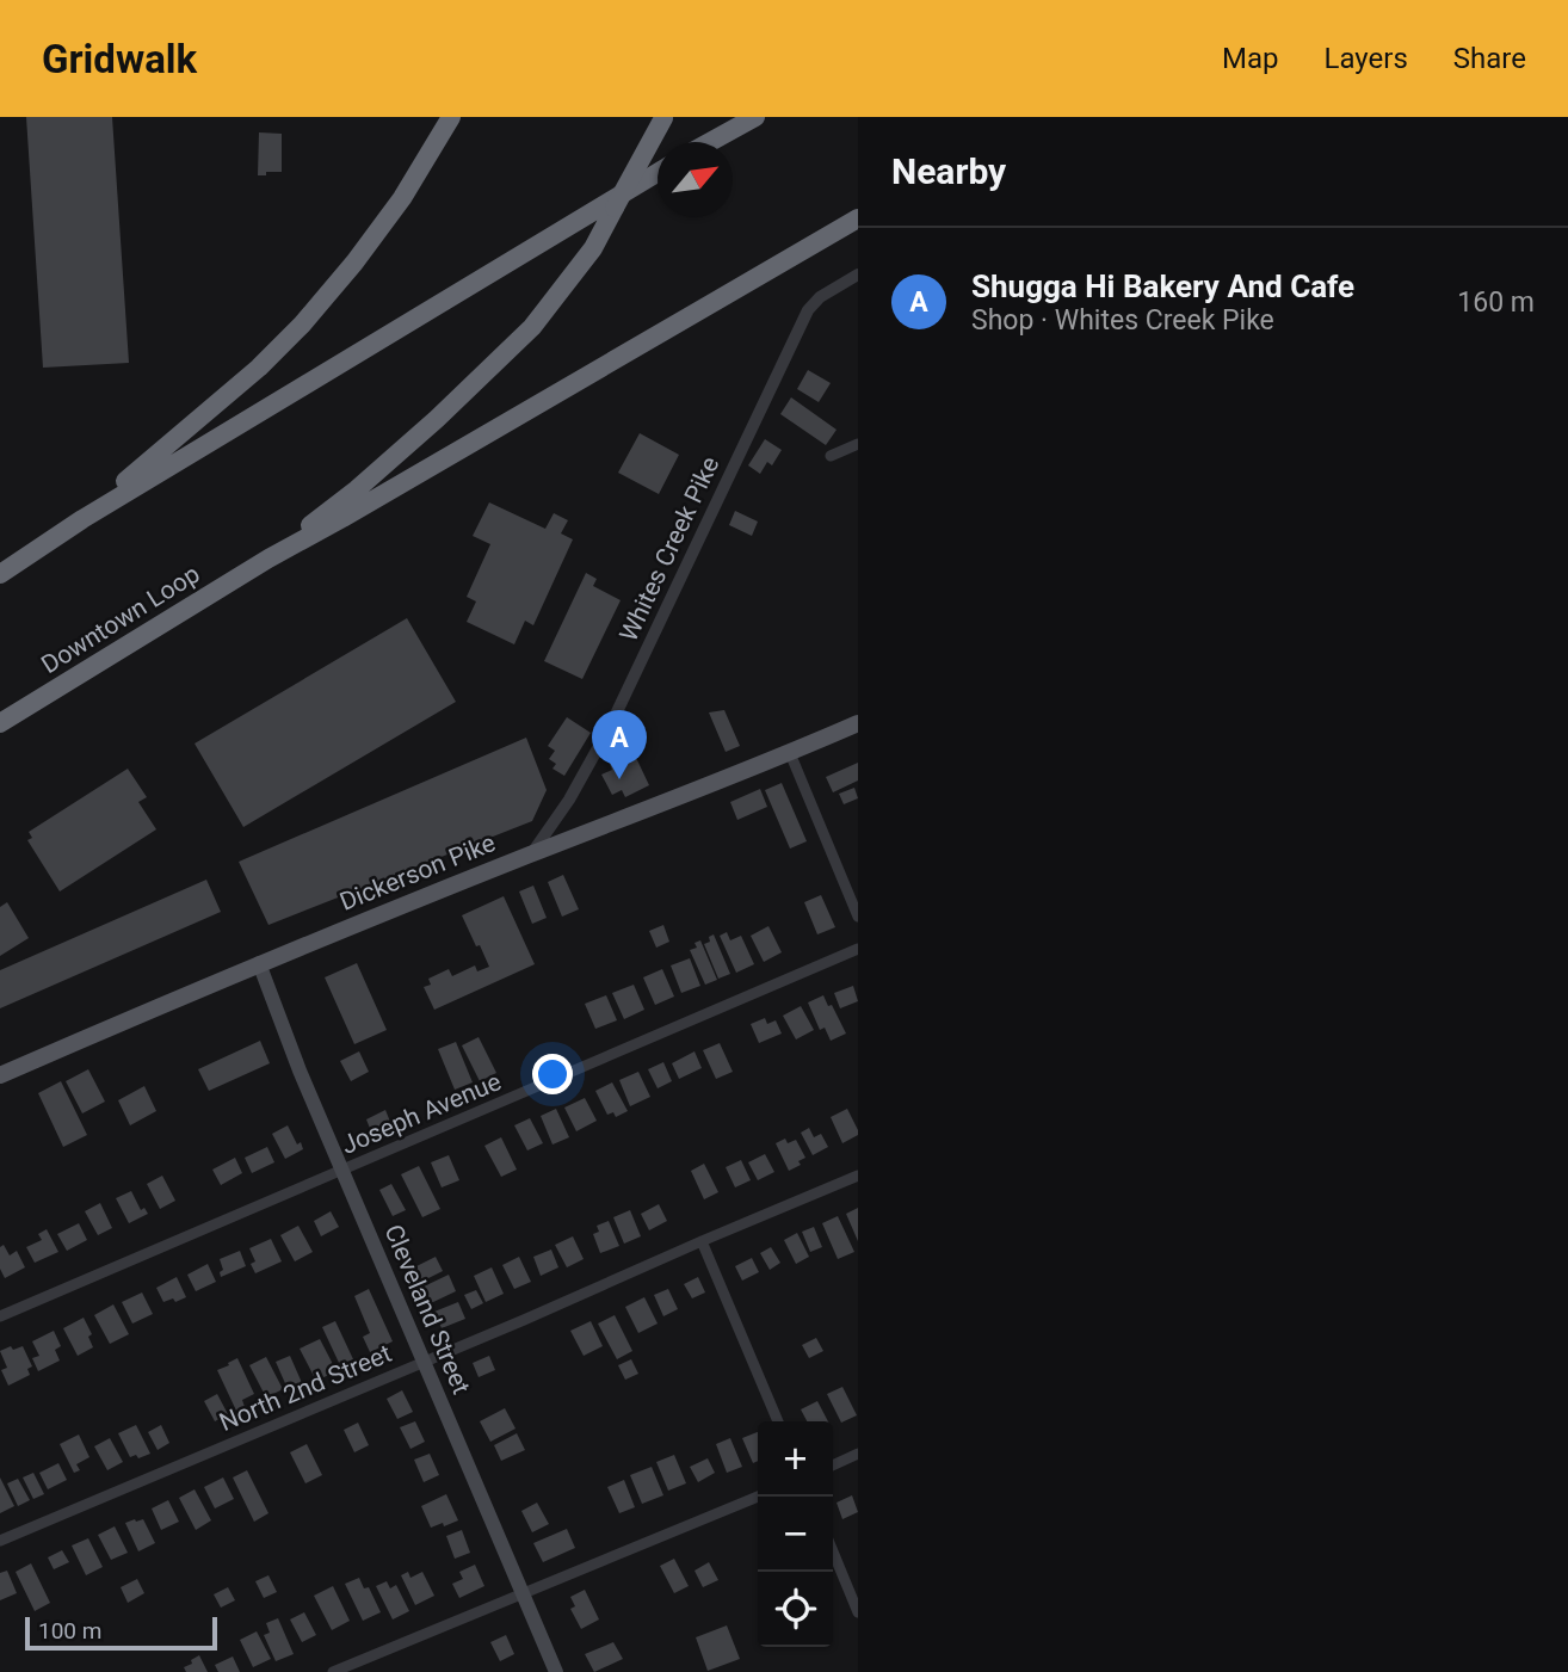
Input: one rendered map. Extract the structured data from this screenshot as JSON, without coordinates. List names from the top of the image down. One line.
{"streets":{"highway":["Downtown Loop"],"main road":["Dickerson Pike","Cleveland Street"],"street":["Whites Creek Pike","Joseph Avenue","North 2nd Street"]},"crossings":[["Whites Creek Pike","Dickerson Pike"],["Dickerson Pike","Cleveland Street"],["Joseph Avenue","Cleveland Street"],["Cleveland Street","North 2nd Street"]],"scale_bar":"100 m","north":"top right","page":{"header":"Gridwalk","nav":["Map","Layers","Share"],"heading":"Nearby","list":[{"mark":"A","name":"Shugga Hi Bakery And Cafe","note":"Shop · Whites Creek Pike","value":"160 m"}],"pins":"A","map_buttons":["+","−"],"scale":"100 m"}}
